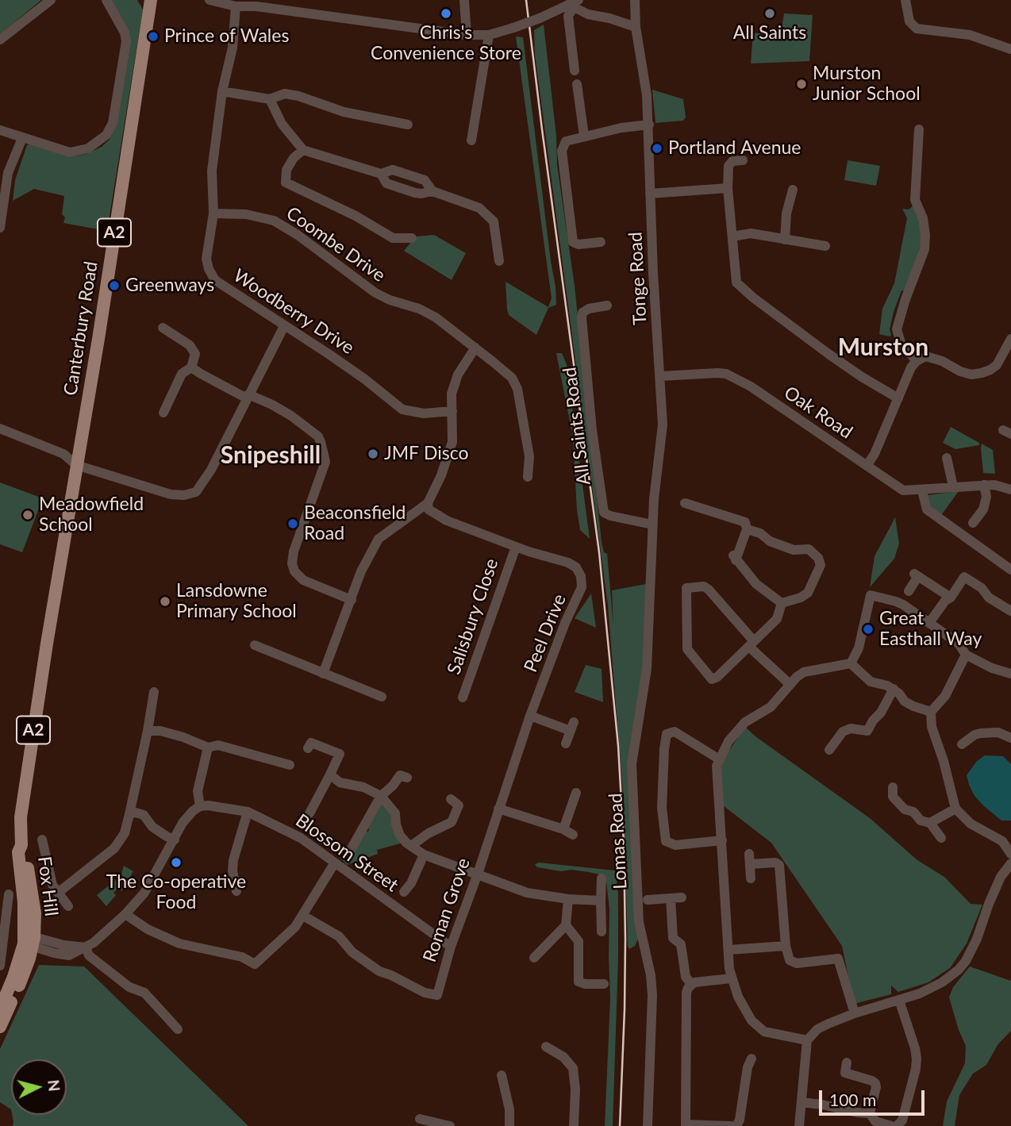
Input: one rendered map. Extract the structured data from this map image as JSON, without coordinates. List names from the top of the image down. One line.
{"streets":{"main road":["A2","Canterbury Road","Fox Hill"],"street":["Coombe Drive","Tonge Road","Woodberry Drive","Oak Road","All Saints Road","Salisbury Close","Peel Drive","Lomas Road","Blossom Street","Roman Grove"]},"crossings":[["Coombe Drive","Woodberry Drive"],["Tonge Road","Oak Road"],["Tonge Road","All Saints Road"],["Tonge Road","Lomas Road"],["Canterbury Road","Fox Hill"],["Salisbury Close","Peel Drive"],["Peel Drive","Roman Grove"],["Blossom Street","Roman Grove"]],"districts":["Murston","Snipeshill"],"places":["Chris's Convenience Store","All Saints","Prince of Wales","Murston Junior School","Portland Avenue","Greenways","JMF Disco","Meadowfield School","Beaconsfield Road","Lansdowne Primary School","Great Easthall Way","The Co-operative Food"],"scale_bar":"100 m","north":"right"}
